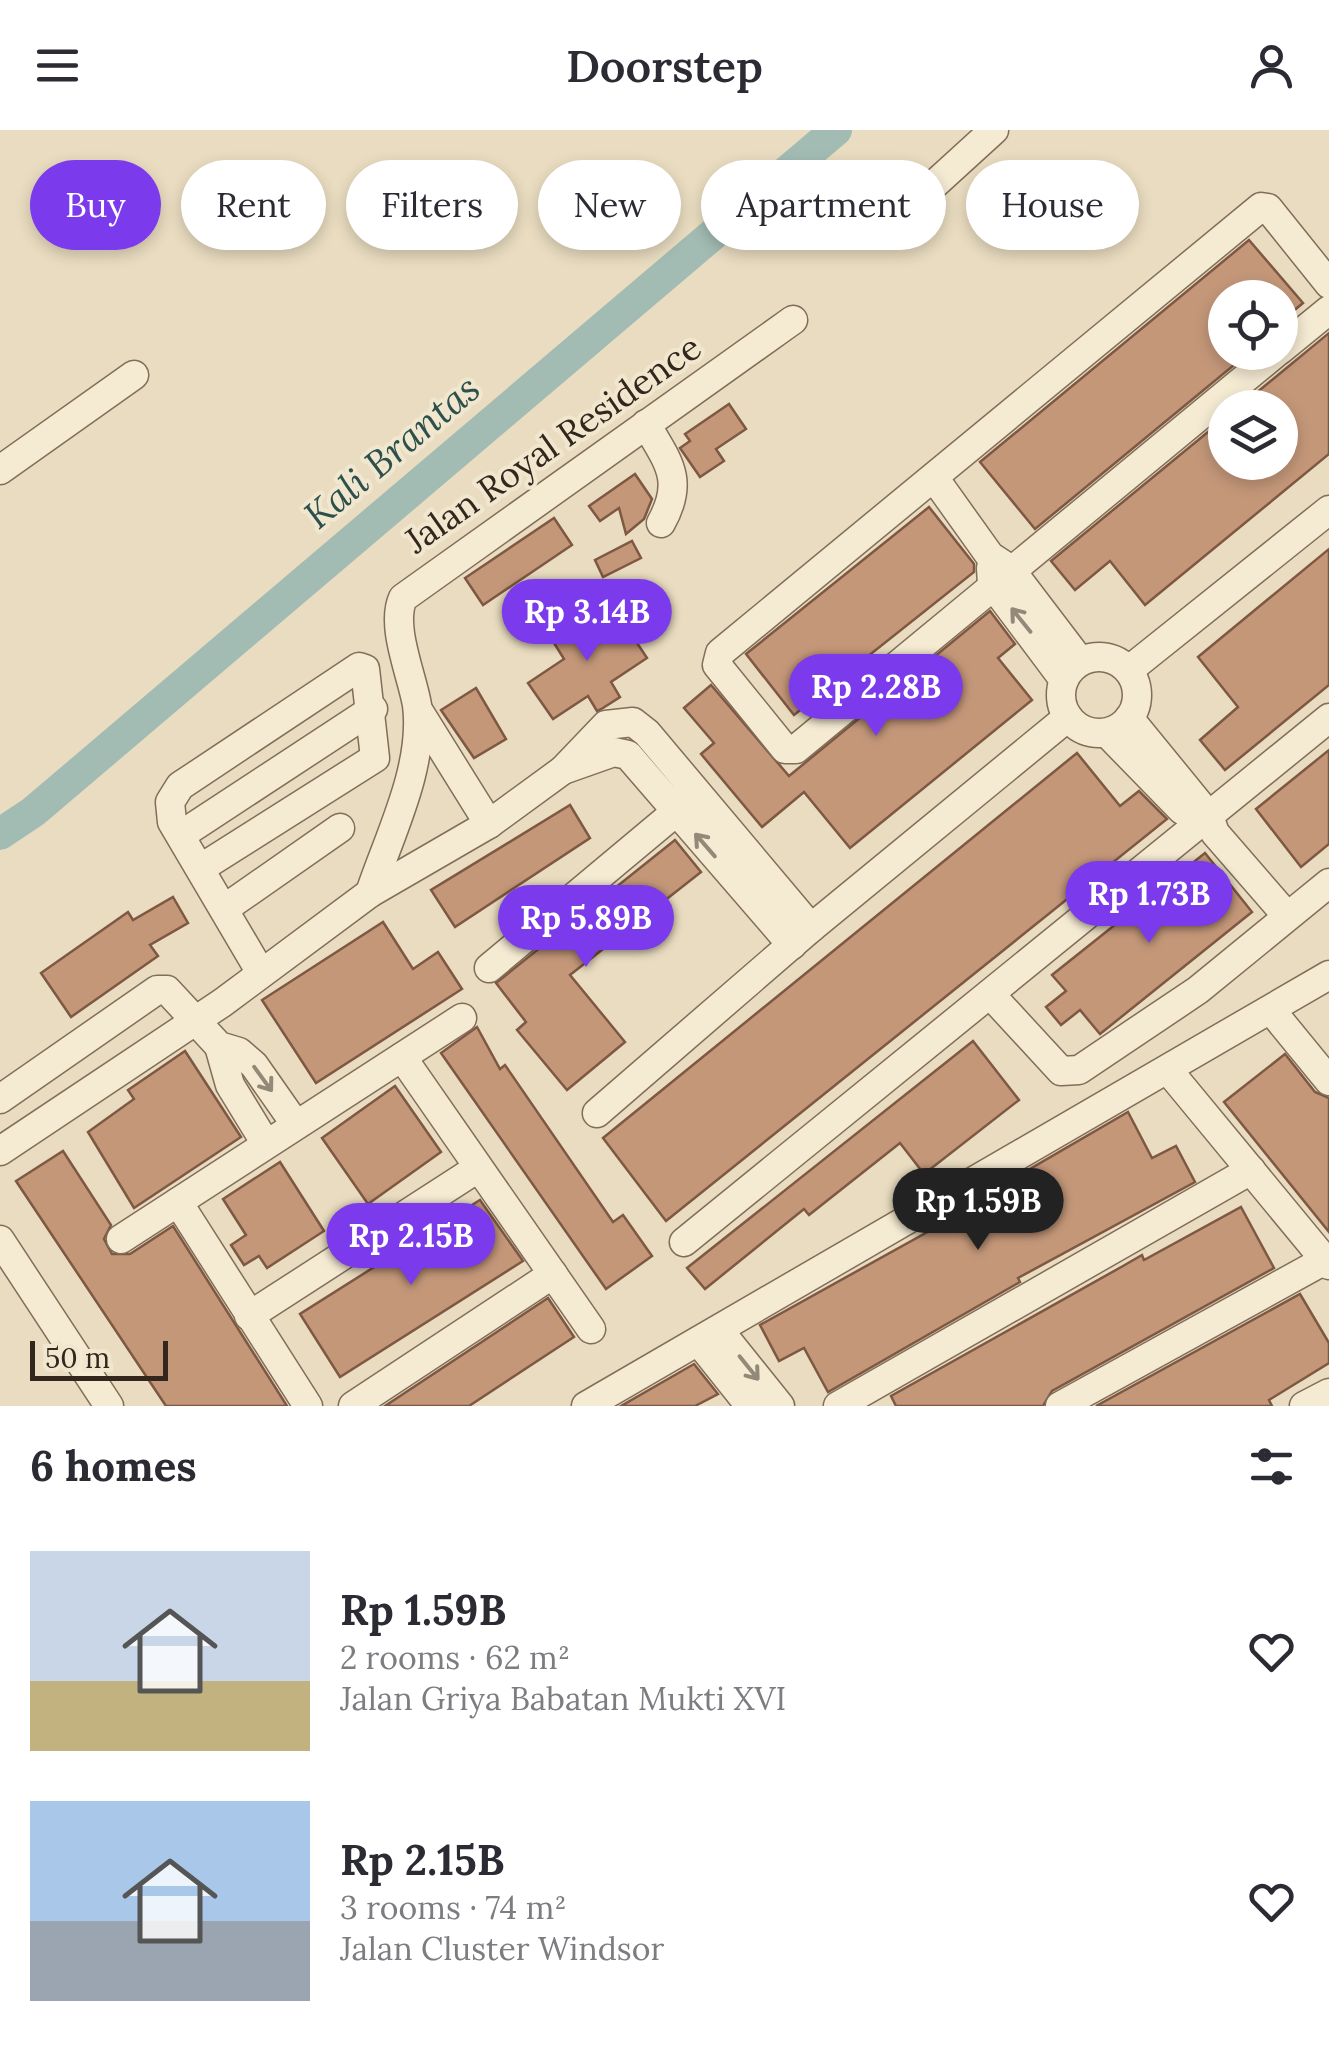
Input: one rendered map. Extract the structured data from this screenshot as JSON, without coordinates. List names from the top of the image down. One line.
{"streets":{"street":["Jalan Royal Residence"]},"water":["Kali Brantas"],"scale_bar":"50 m","page":{"header":"Doorstep","chip":["Buy","Rent","Filters","New","Apartment","House"],"price":["Rp 3.14B","Rp 2.28B","Rp 1.73B","Rp 5.89B","Rp 1.59B","Rp 2.15B"],"scale":"50 m","heading":"6 homes","list":[{"name":"Rp 1.59B","note":"2 rooms · 62 m² · Jalan Griya Babatan Mukti XVI"},{"name":"Rp 2.15B","note":"3 rooms · 74 m² · Jalan Cluster Windsor"}]}}
